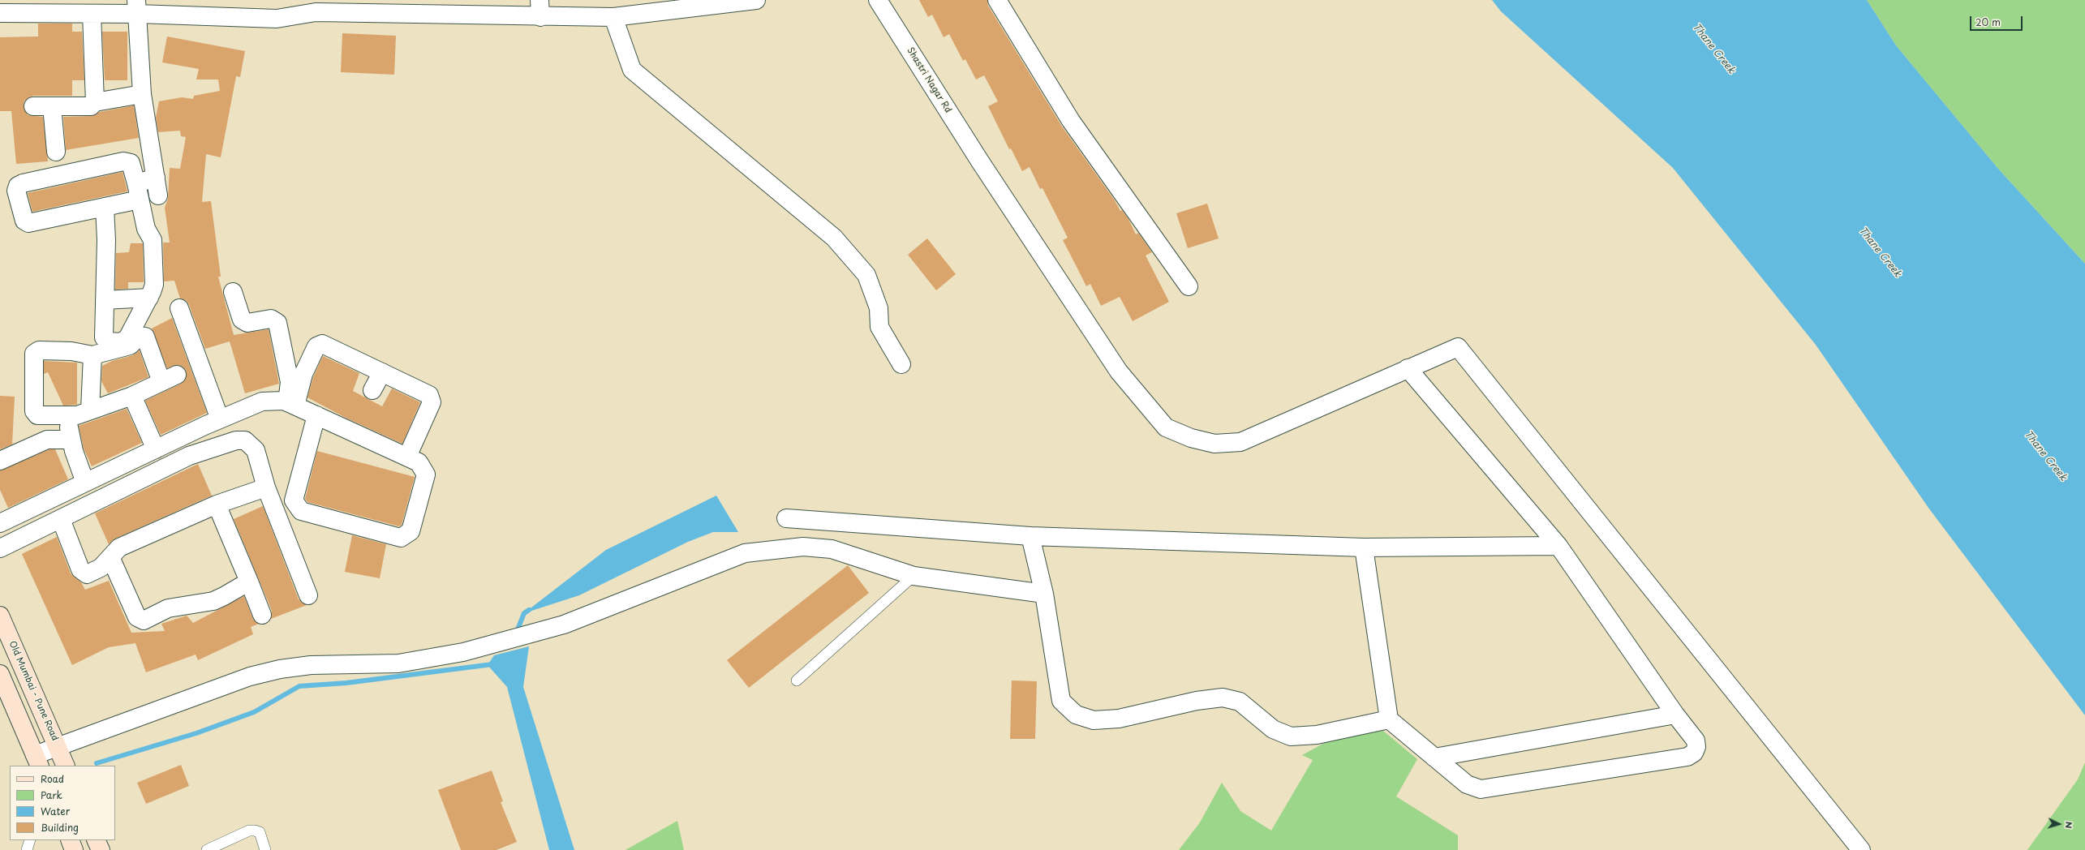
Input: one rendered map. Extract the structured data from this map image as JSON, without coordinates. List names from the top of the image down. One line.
{"streets":{"main road":["Old Mumbai - Pune Road"],"street":["Shastri Nagar Rd"]},"water":["Thane Creek"],"legend":["Road","Park","Water","Building"],"scale_bar":"20 m","north":"right"}
